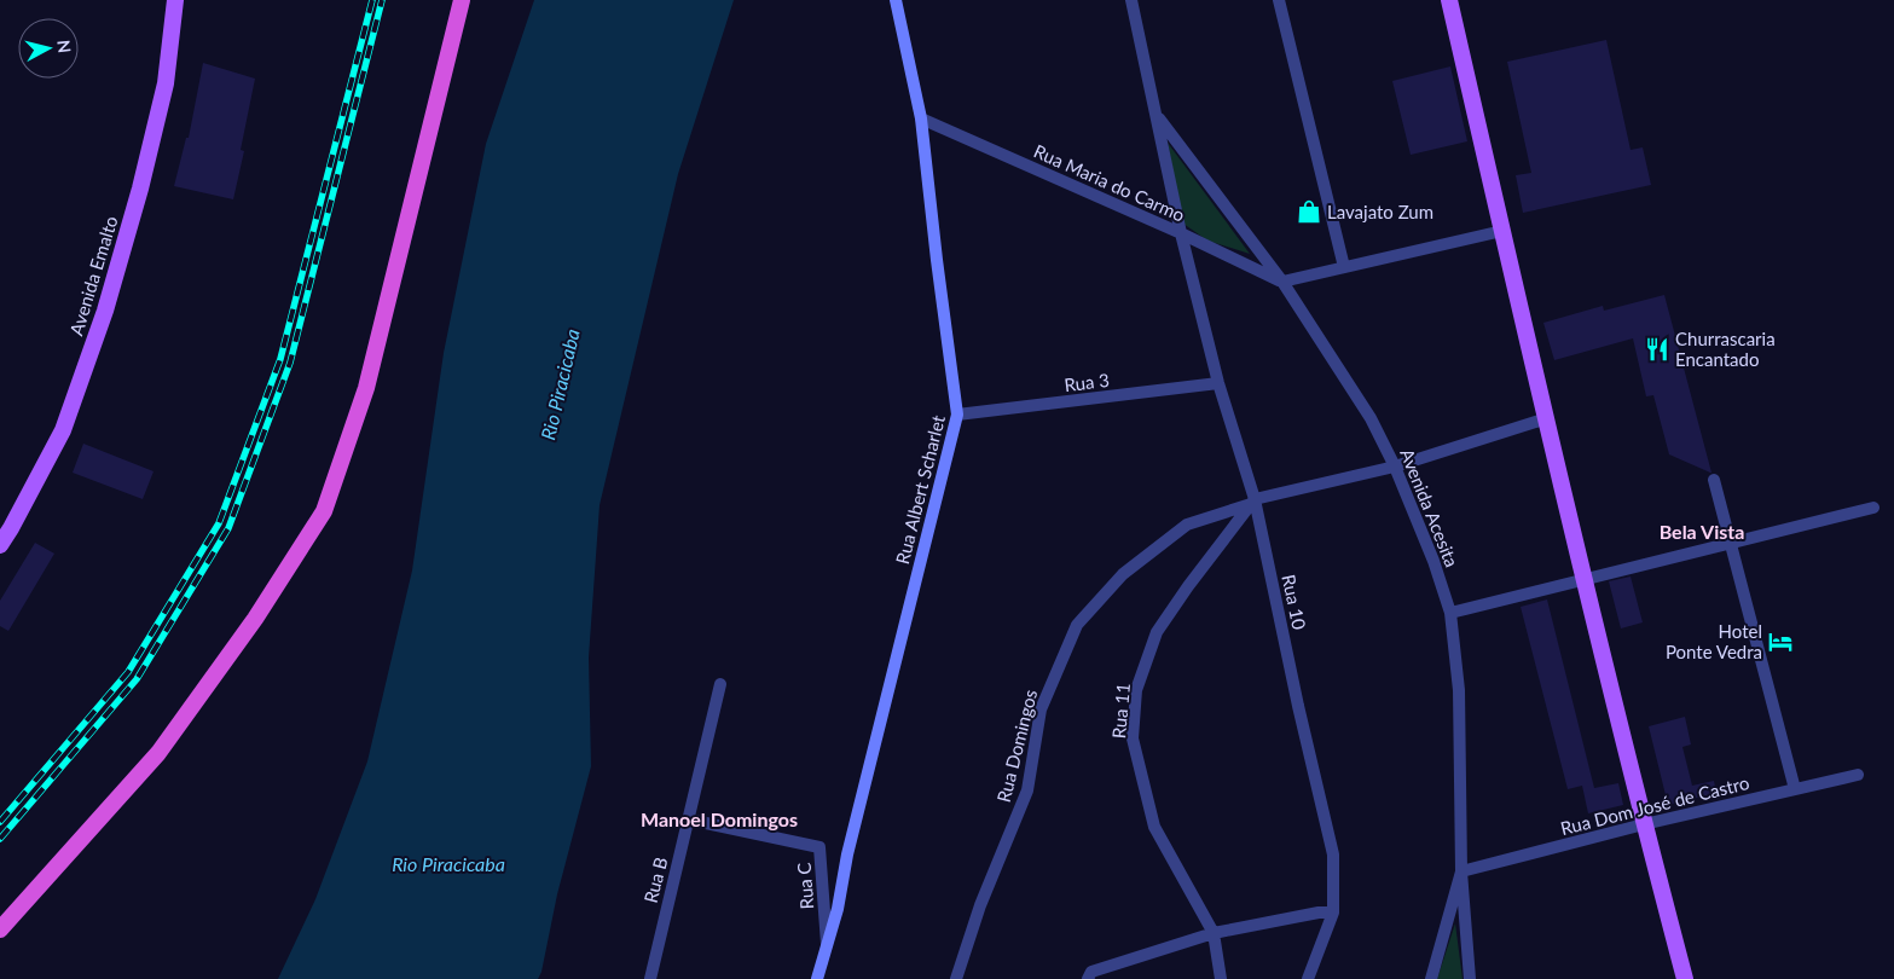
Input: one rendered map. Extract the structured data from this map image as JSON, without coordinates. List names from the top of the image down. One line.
{"streets":{"main road":["Avenida Emalto","Rua Albert Scharlet"],"street":["Rua Maria do Carmo","Rua 3","Avenida Acesita","Rua 10","Rua 11","Rua Domingos","Rua Dom José de Castro","Rua B","Rua C"]},"crossings":[["Rua Maria do Carmo","Rua Albert Scharlet"],["Rua Maria do Carmo","Avenida Acesita"],["Rua Maria do Carmo","Rua 10"],["Rua 3","Rua Albert Scharlet"],["Rua 3","Rua 10"],["Rua Albert Scharlet","Rua C"],["Avenida Acesita","Rua 10"],["Avenida Acesita","Rua Domingos"],["Avenida Acesita","Rua Dom José de Castro"],["Rua 10","Rua 11"],["Rua 10","Rua Domingos"],["Rua 11","Rua Domingos"],["Rua B","Rua C"]],"districts":["Bela Vista","Manoel Domingos"],"water":["Rio Piracicaba"],"places":{"shop":["Lavajato Zum"],"restaurant":["Churrascaria Encantado"],"hotel":["Hotel Ponte Vedra"]},"north":"right"}
